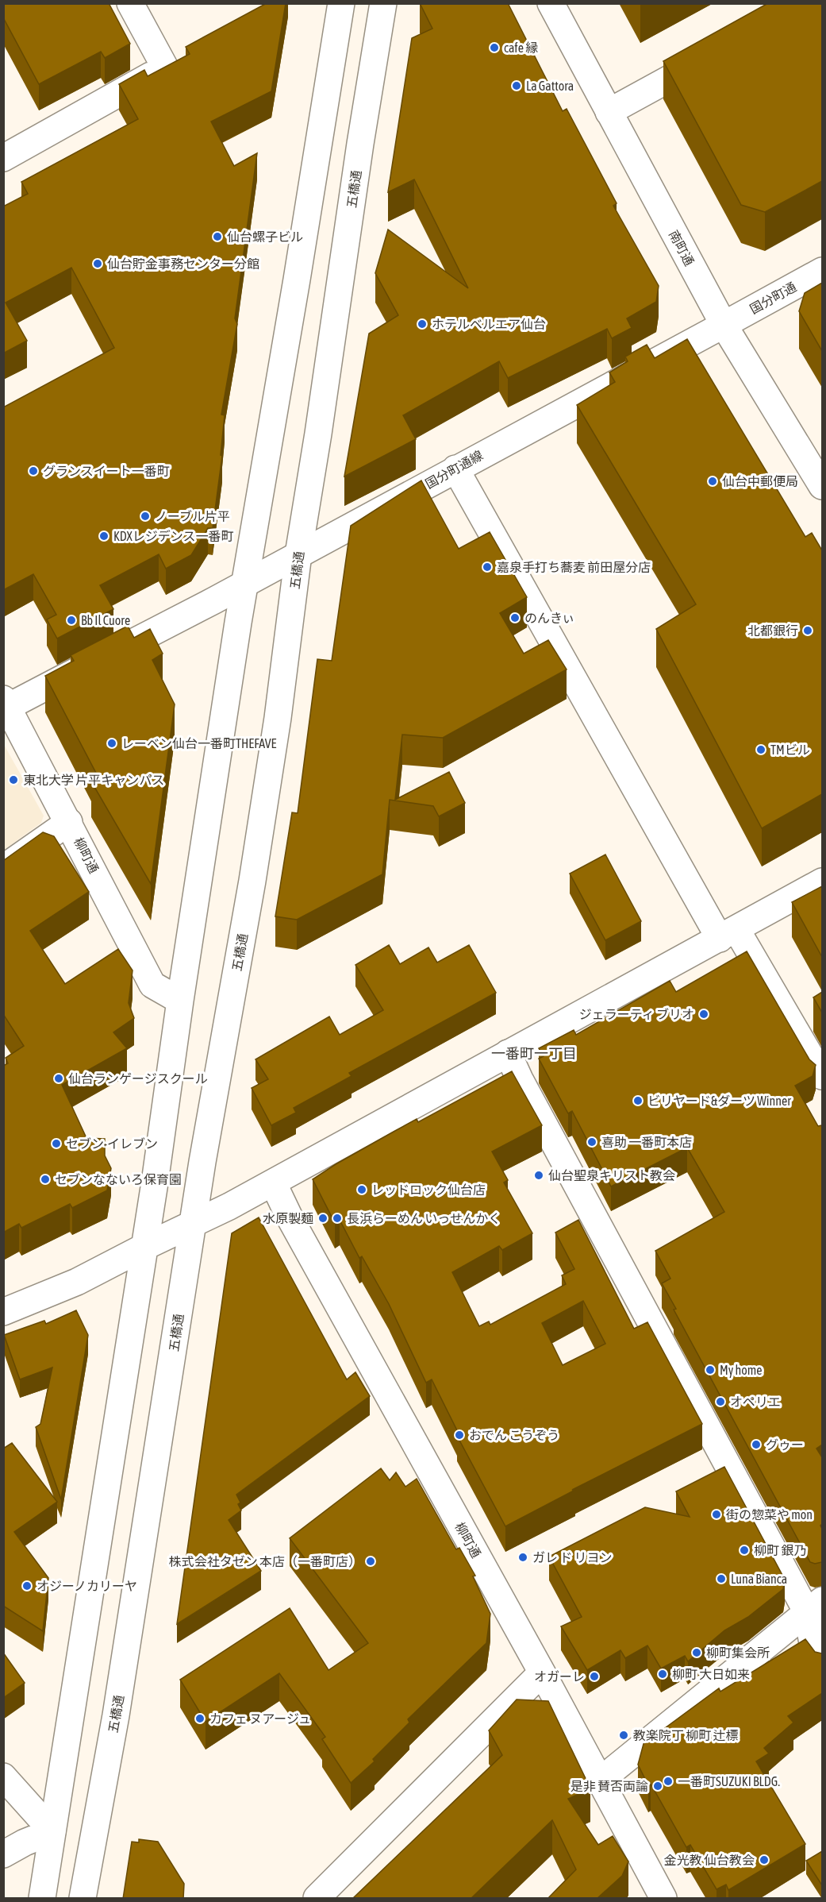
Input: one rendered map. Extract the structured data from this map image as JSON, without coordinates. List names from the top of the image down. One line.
{"streets":{"street":["五橋通","南町通","国分町通","国分町通線","柳町通"]},"crossings":[["五橋通","国分町通線"],["南町通","国分町通"],["南町通","国分町通線"],["国分町通","国分町通線"],["国分町通線","柳町通"]],"districts":["一番町一丁目"],"places":["cafe 縁","La Gattora","仙台螺子ビル","仙台貯金事務センター分館","ホテルベルエア仙台","グランスイート一番町","仙台中郵便局","ノーブル片平","KDXレジデンス一番町","嘉泉手打ち蕎麦 前田屋分店","のんきぃ","Bb Il Cuore","北都銀行","レーベン仙台一番町THEFAVE","TMビル","東北大学 片平キャンパス","ジェラーティ ブリオ","仙台ランゲージスクール","ビリヤード&ダーツ Winner","喜助 一番町本店","セブン-イレブン","仙台聖泉キリスト教会","セブンなないろ保育園","レッドロック仙台店","水原製麺","長浜らーめん いっせんかく","My home","オペリエ","おでん こうぞう","グゥー","街の惣菜や mon","柳町 銀乃","ガレ ド リヨン","株式会社タゼン 本店（一番町店）","Luna Bianca","オジーノカリーヤ","柳町集会所","柳町 大日如来","オガーレ","カフェ ヌアージュ","教楽院丁 柳町 辻標","一番町SUZUKI BLDG.","是非 賛否両論","金光教 仙台教会"]}
